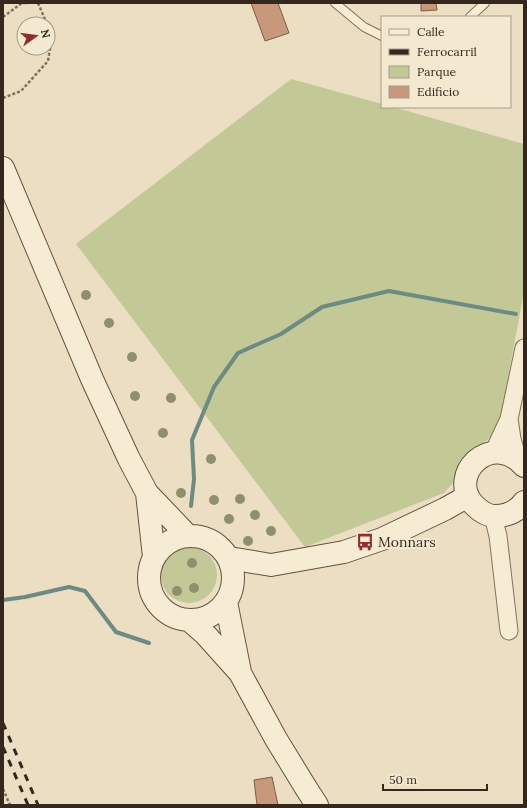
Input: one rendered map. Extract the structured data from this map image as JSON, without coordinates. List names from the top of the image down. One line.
{"places":{"bus stop":["Monnars"]},"legend":["Calle","Ferrocarril","Parque","Edificio"],"scale_bar":"50 m","north":"right"}
